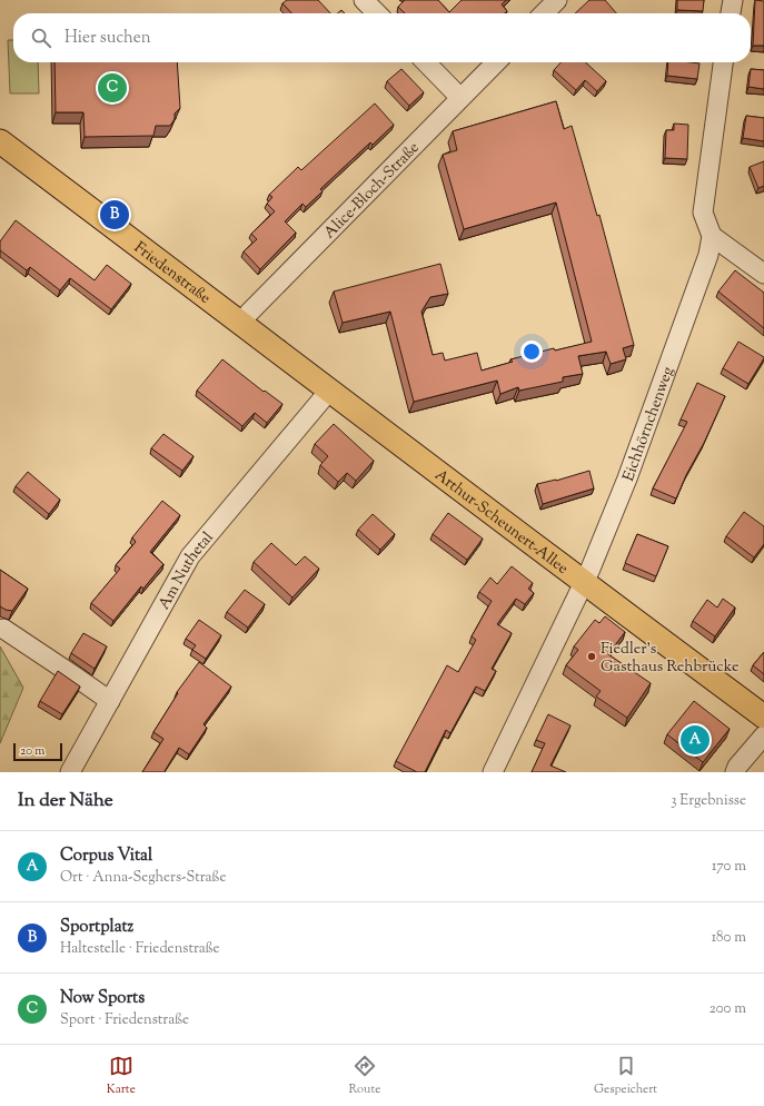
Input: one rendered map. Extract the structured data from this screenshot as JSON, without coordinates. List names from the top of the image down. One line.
{"streets":{"main road":["Friedenstraße","Arthur-Scheunert-Allee"],"street":["Alice-Bloch-Straße","Eichhörnchenweg","Am Nuthetal"]},"crossings":[["Alice-Bloch-Straße","Friedenstraße"],["Alice-Bloch-Straße","Arthur-Scheunert-Allee"],["Friedenstraße","Arthur-Scheunert-Allee"],["Eichhörnchenweg","Arthur-Scheunert-Allee"],["Arthur-Scheunert-Allee","Am Nuthetal"]],"places":["Fiedler's Gasthaus Rehbrücke"],"scale_bar":"20 m","page":{"search":"Hier suchen","pins":["C","B","A"],"scale":"20 m","heading":["In der Nähe","3 Ergebnisse"],"list":[{"mark":"A","name":"Corpus Vital","note":"Ort · Anna-Seghers-Straße","value":"170 m"},{"mark":"B","name":"Sportplatz","note":"Haltestelle · Friedenstraße","value":"180 m"},{"mark":"C","name":"Now Sports","note":"Sport · Friedenstraße","value":"200 m"}],"nav":["Karte","Route","Gespeichert"]}}
